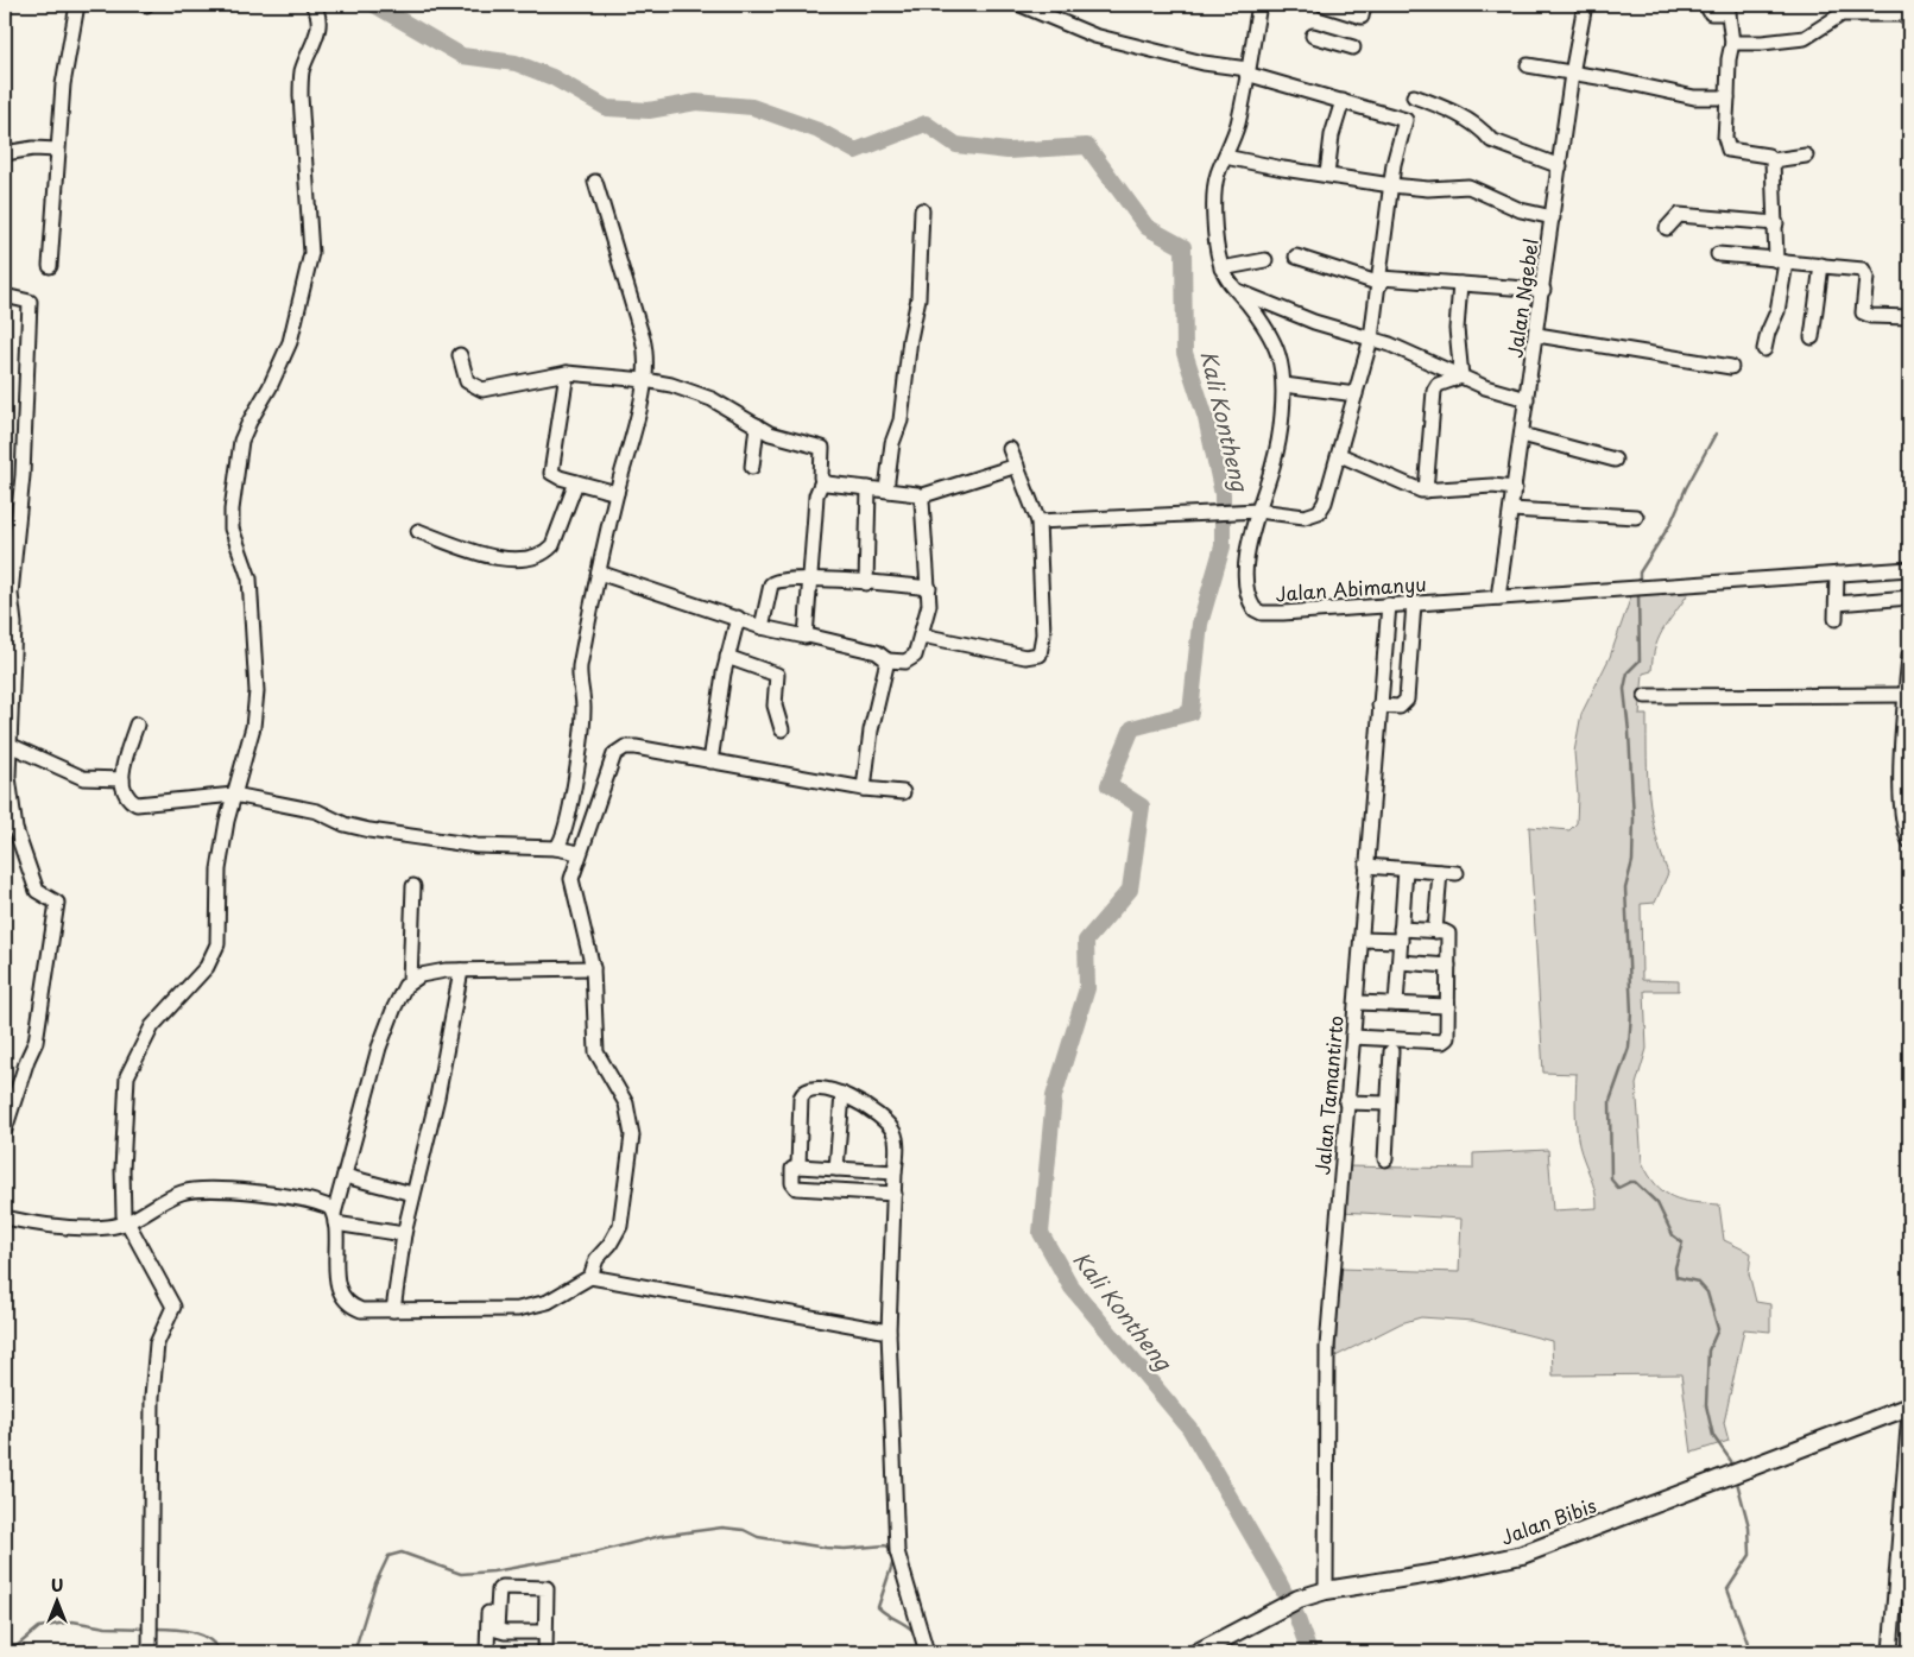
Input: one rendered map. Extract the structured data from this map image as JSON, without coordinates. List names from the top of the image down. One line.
{"streets":{"main road":["Jalan Bibis"],"street":["Jalan Ngebel","Jalan Abimanyu","Jalan Tamantirto"]},"crossings":[["Jalan Ngebel","Jalan Abimanyu"],["Jalan Abimanyu","Jalan Tamantirto"],["Jalan Tamantirto","Jalan Bibis"]],"water":["Kali Kontheng"],"north":"top"}
